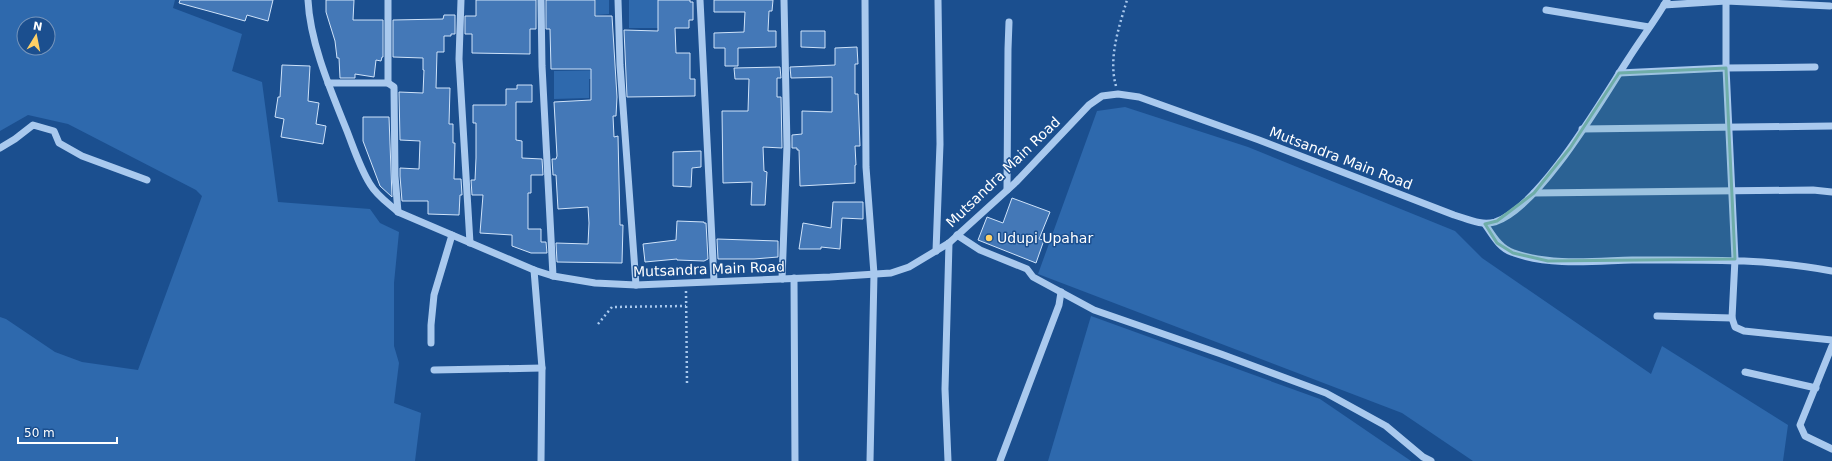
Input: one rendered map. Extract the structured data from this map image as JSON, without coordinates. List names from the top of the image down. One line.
{"streets":{"street":["Mutsandra Main Road"]},"places":["Udupi Upahar"],"scale_bar":"50 m","north":"top"}
